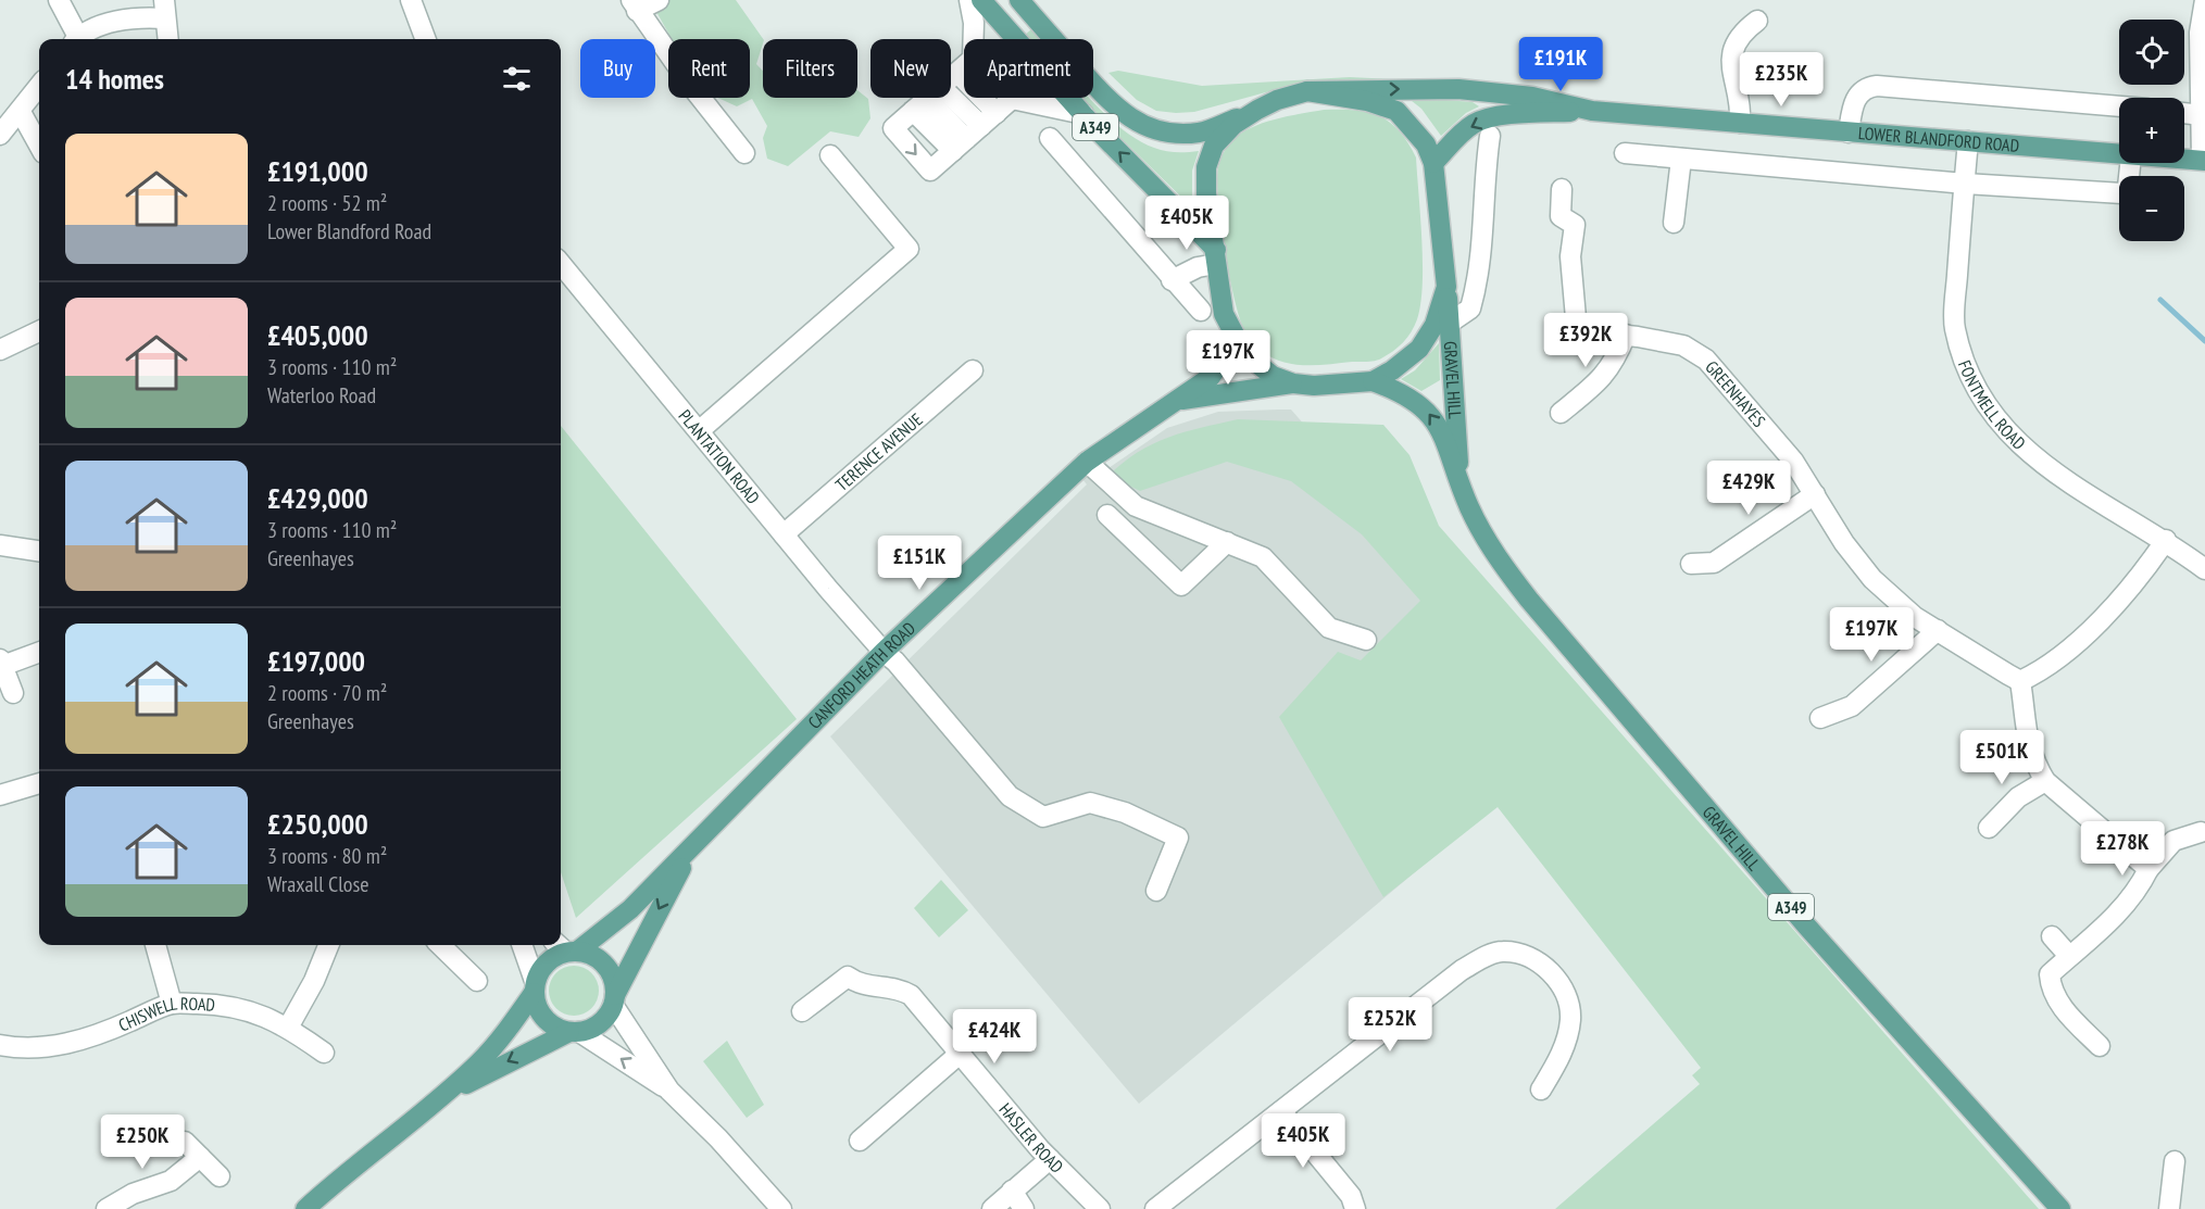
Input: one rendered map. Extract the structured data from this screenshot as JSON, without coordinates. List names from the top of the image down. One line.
{"streets":{"main road":["A349","LOWER BLANDFORD ROAD","GRAVEL HILL","CANFORD HEATH ROAD"],"street":["GREENHAYES","FONTMELL ROAD","TERENCE AVENUE","PLANTATION ROAD","CHISWELL ROAD","HASLER ROAD"]},"crossings":[["A349","LOWER BLANDFORD ROAD"],["A349","GRAVEL HILL"],["A349","CANFORD HEATH ROAD"],["LOWER BLANDFORD ROAD","FONTMELL ROAD"],["TERENCE AVENUE","PLANTATION ROAD"],["PLANTATION ROAD","CANFORD HEATH ROAD"]],"page":{"map_buttons":["+","−"],"price":["£191K","£235K","£405K","£392K","£197K","£429K","£151K","£197K","£501K","£278K","£252K","£424K","£405K","£250K"],"chip":["Buy","Rent","Filters","New","Apartment"],"heading":"14 homes","list":[{"name":"£191,000","note":"2 rooms · 52 m² · Lower Blandford Road"},{"name":"£405,000","note":"3 rooms · 110 m² · Waterloo Road"},{"name":"£429,000","note":"3 rooms · 110 m² · Greenhayes"},{"name":"£197,000","note":"2 rooms · 70 m² · Greenhayes"},{"name":"£250,000","note":"3 rooms · 80 m² · Wraxall Close"}]}}
